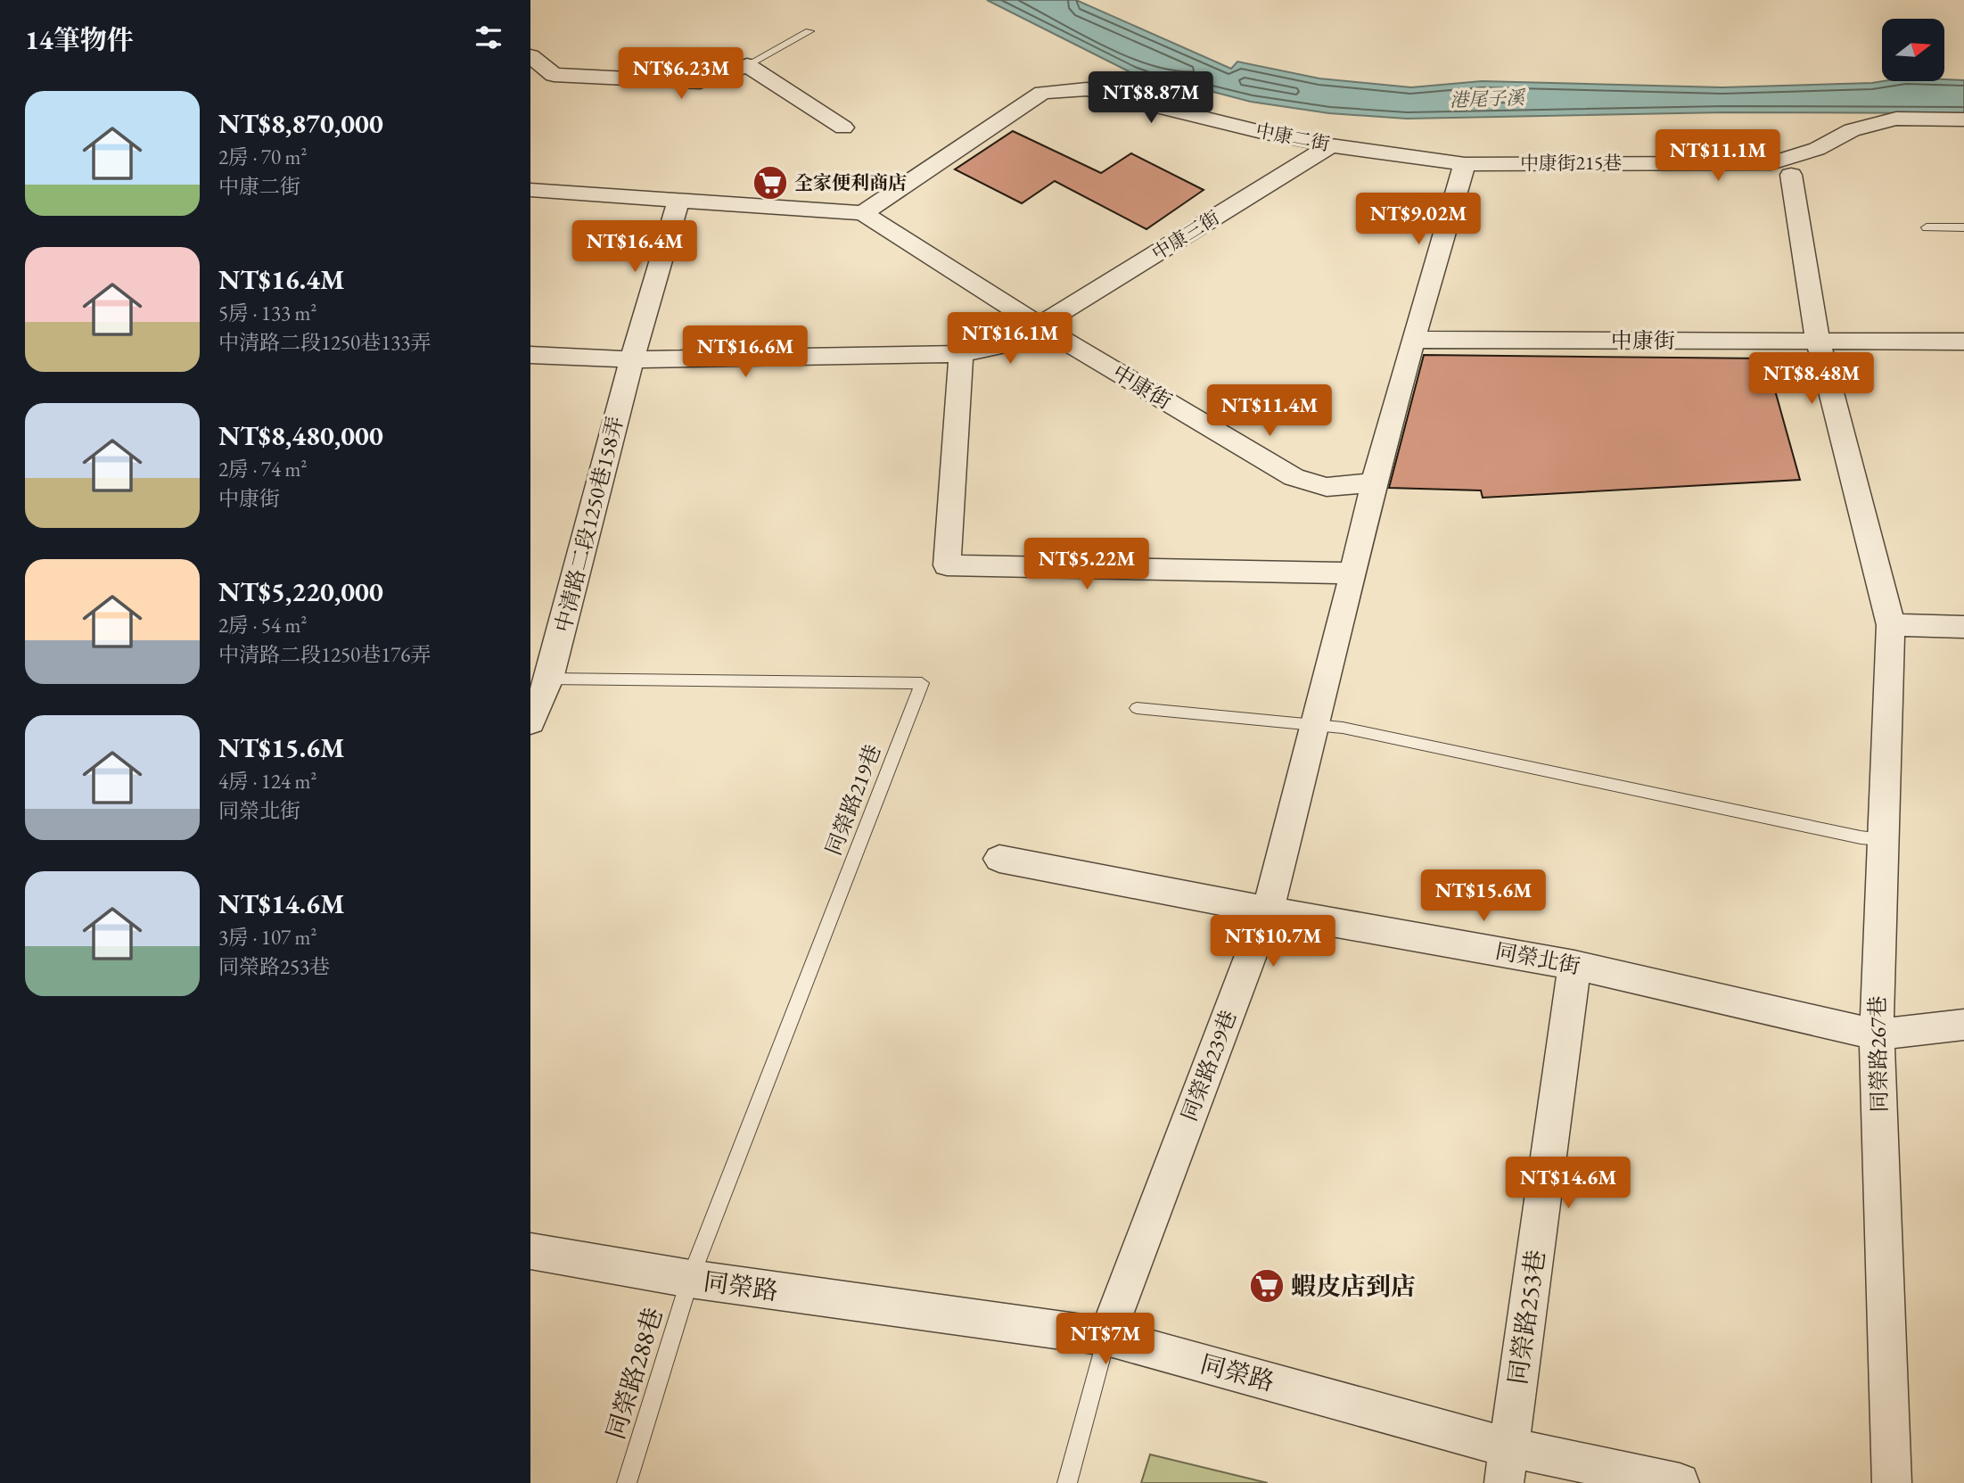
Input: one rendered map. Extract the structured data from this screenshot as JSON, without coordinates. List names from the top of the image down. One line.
{"streets":{"street":["中康二街","中康街215巷","中康三街","中康街","中清路二段1250巷158弄","同榮北街","同榮路267巷","同榮路239巷","同榮路","同榮路253巷"],"lane":["同榮路219巷","同榮路288巷"]},"crossings":[["中康二街","中康街215巷"],["中康二街","中康三街"],["中康二街","中康街"],["中康三街","中康街"],["中康三街","中清路二段1250巷158弄"],["中康街","中清路二段1250巷158弄"],["中康街","同榮路239巷"],["中清路二段1250巷158弄","同榮路219巷"],["同榮路219巷","同榮路"],["同榮路219巷","同榮路288巷"],["同榮北街","同榮路267巷"],["同榮北街","同榮路239巷"],["同榮北街","同榮路253巷"],["同榮路239巷","同榮路"],["同榮路","同榮路253巷"],["同榮路","同榮路288巷"]],"water":["港尾子溪"],"places":{"supermarket":["全家便利商店","蝦皮店到店"]},"north":"right","page":{"heading":"14筆物件","price":["NT$6.23M","NT$8.87M","NT$11.1M","NT$9.02M","NT$16.4M","NT$16.1M","NT$16.6M","NT$8.48M","NT$11.4M","NT$5.22M","NT$15.6M","NT$10.7M","NT$14.6M","NT$7M"],"list":[{"name":"NT$8,870,000","note":"2房 · 70 m² · 中康二街"},{"name":"NT$16.4M","note":"5房 · 133 m² · 中清路二段1250巷133弄"},{"name":"NT$8,480,000","note":"2房 · 74 m² · 中康街"},{"name":"NT$5,220,000","note":"2房 · 54 m² · 中清路二段1250巷176弄"},{"name":"NT$15.6M","note":"4房 · 124 m² · 同榮北街"},{"name":"NT$14.6M","note":"3房 · 107 m² · 同榮路253巷"}]}}
